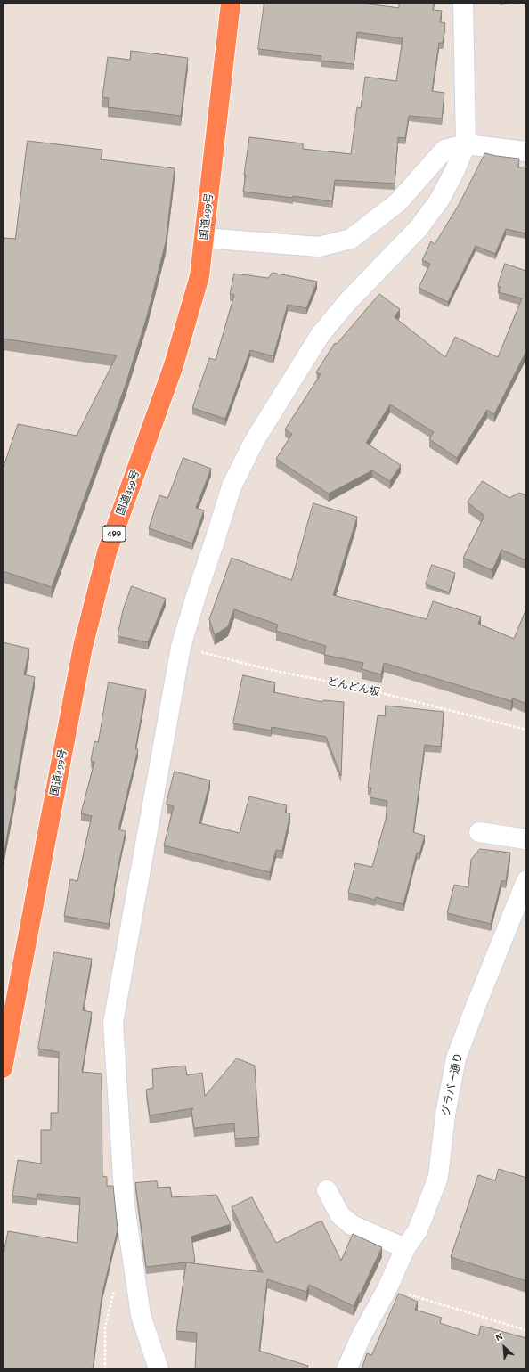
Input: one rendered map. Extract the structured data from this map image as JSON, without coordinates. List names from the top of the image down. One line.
{"streets":{"highway":["国道499号","499"],"street":["グラバー通り"],"path":["どんどん坂"]},"north":"top left"}
